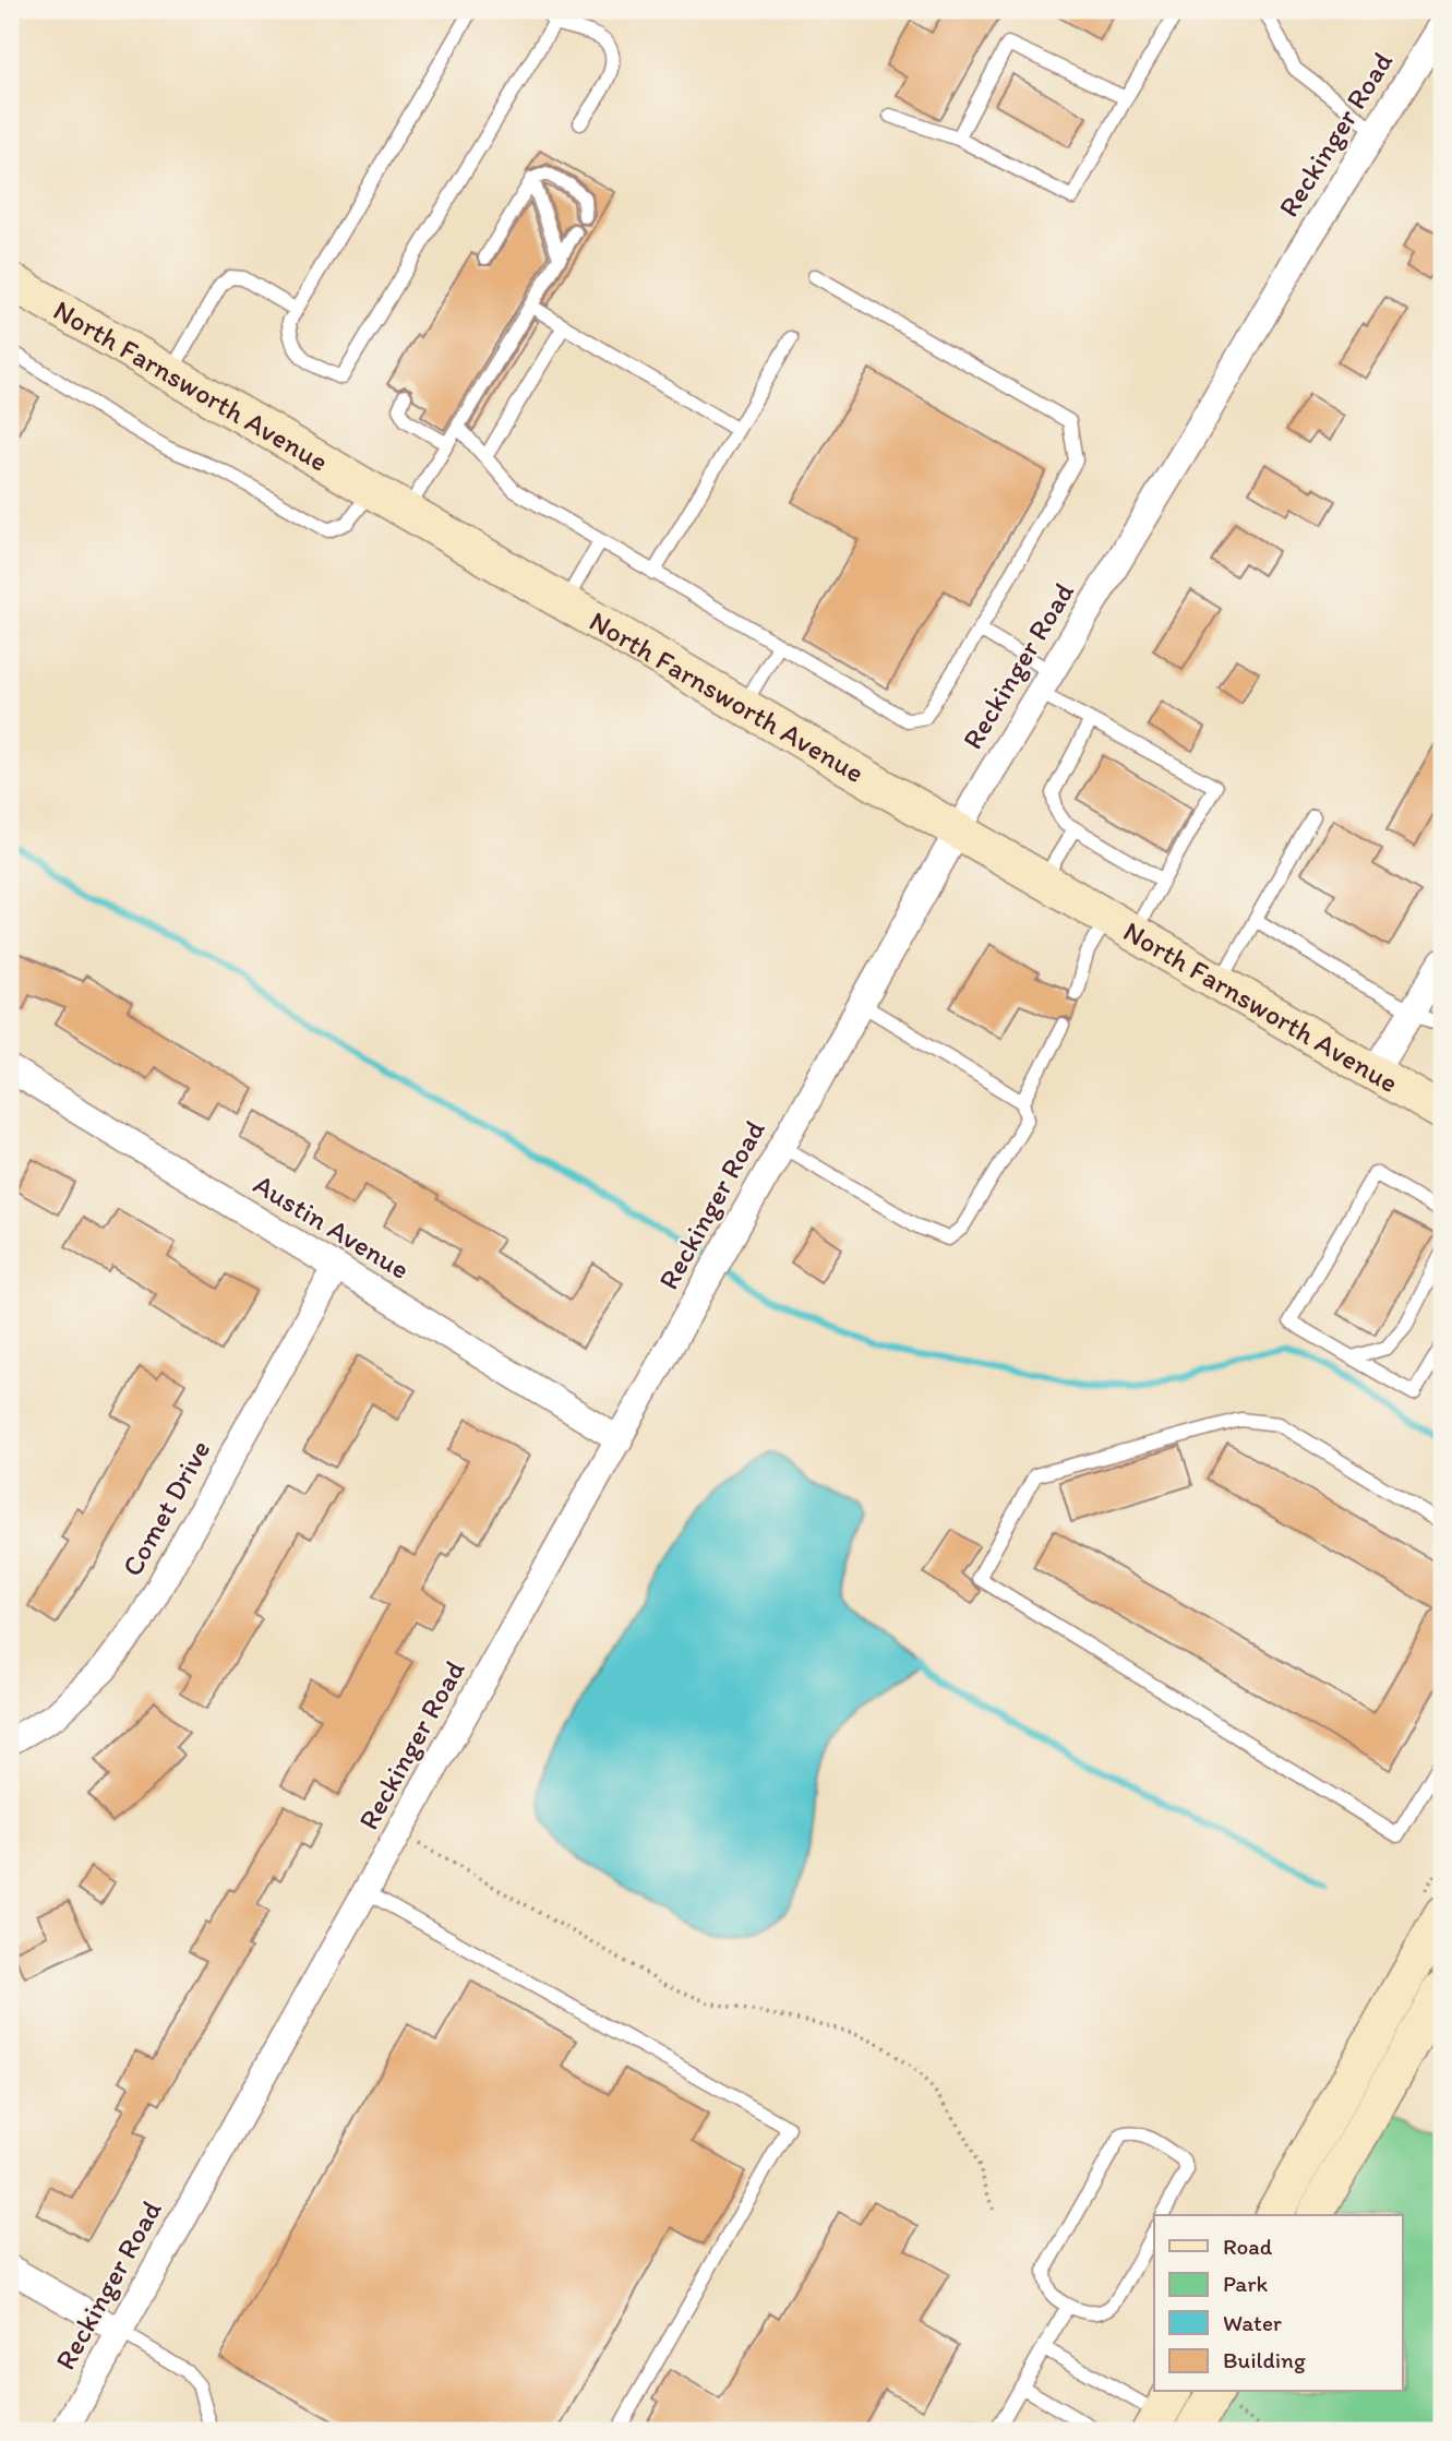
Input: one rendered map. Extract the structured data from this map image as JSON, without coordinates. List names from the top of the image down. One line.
{"streets":{"main road":["North Farnsworth Avenue"],"street":["Reckinger Road","Austin Avenue","Comet Drive"]},"crossings":[["Reckinger Road","North Farnsworth Avenue"],["Reckinger Road","Austin Avenue"],["Austin Avenue","Comet Drive"]],"legend":["Road","Park","Water","Building"]}
